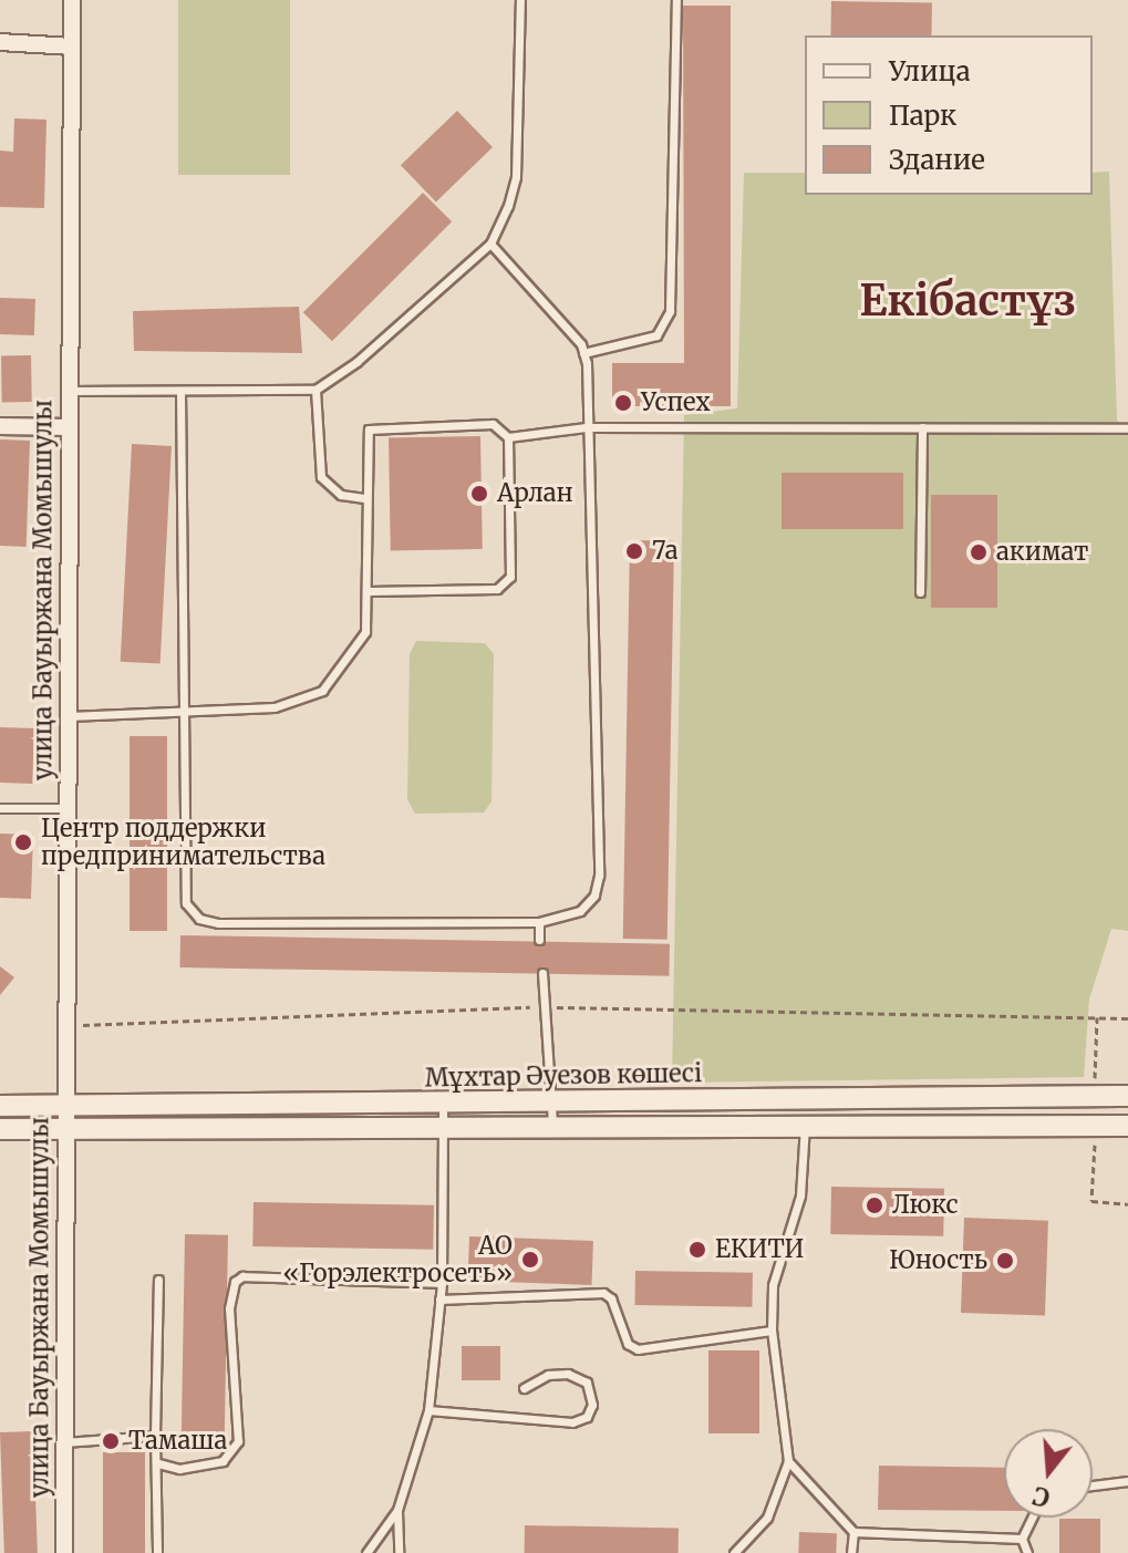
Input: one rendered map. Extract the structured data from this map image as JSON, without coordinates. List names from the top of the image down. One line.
{"streets":{"street":["улица Бауыржана Момышулы","Мұхтар Әуезов көшесі"]},"crossings":[["улица Бауыржана Момышулы","Мұхтар Әуезов көшесі"]],"districts":["Екібастұз"],"places":["Успех","Арлан","7а","акимат","Центр поддержки предпринимательства","Люкс","ЕКИТИ","АО «Горэлектросеть»","Юность","Тамаша"],"legend":["Улица","Парк","Здание"],"north":"bottom"}
